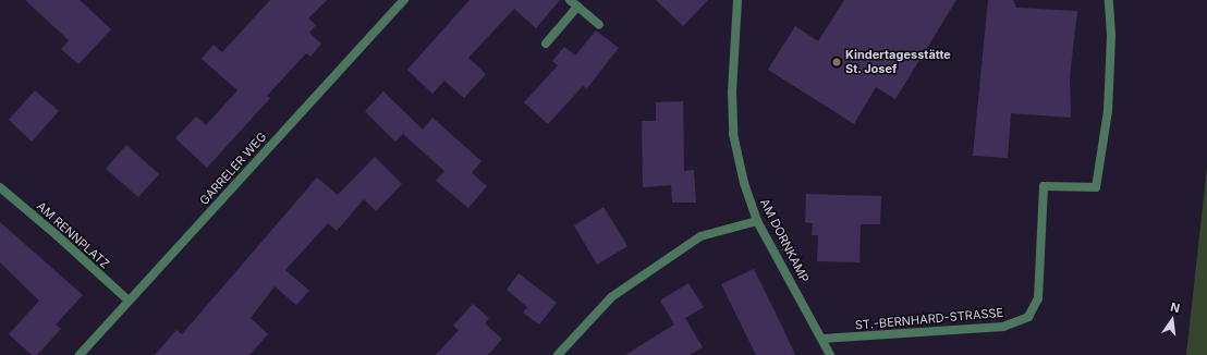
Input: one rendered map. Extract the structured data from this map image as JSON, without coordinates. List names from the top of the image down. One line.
{"streets":{"street":["GARRELER WEG","AM RENNPLATZ","AM DORNKAMP","ST.-BERNHARD-STRASSE"]},"crossings":[["GARRELER WEG","AM RENNPLATZ"],["AM DORNKAMP","ST.-BERNHARD-STRASSE"]],"places":["Kindertagesstätte St. Josef"],"north":"top"}
